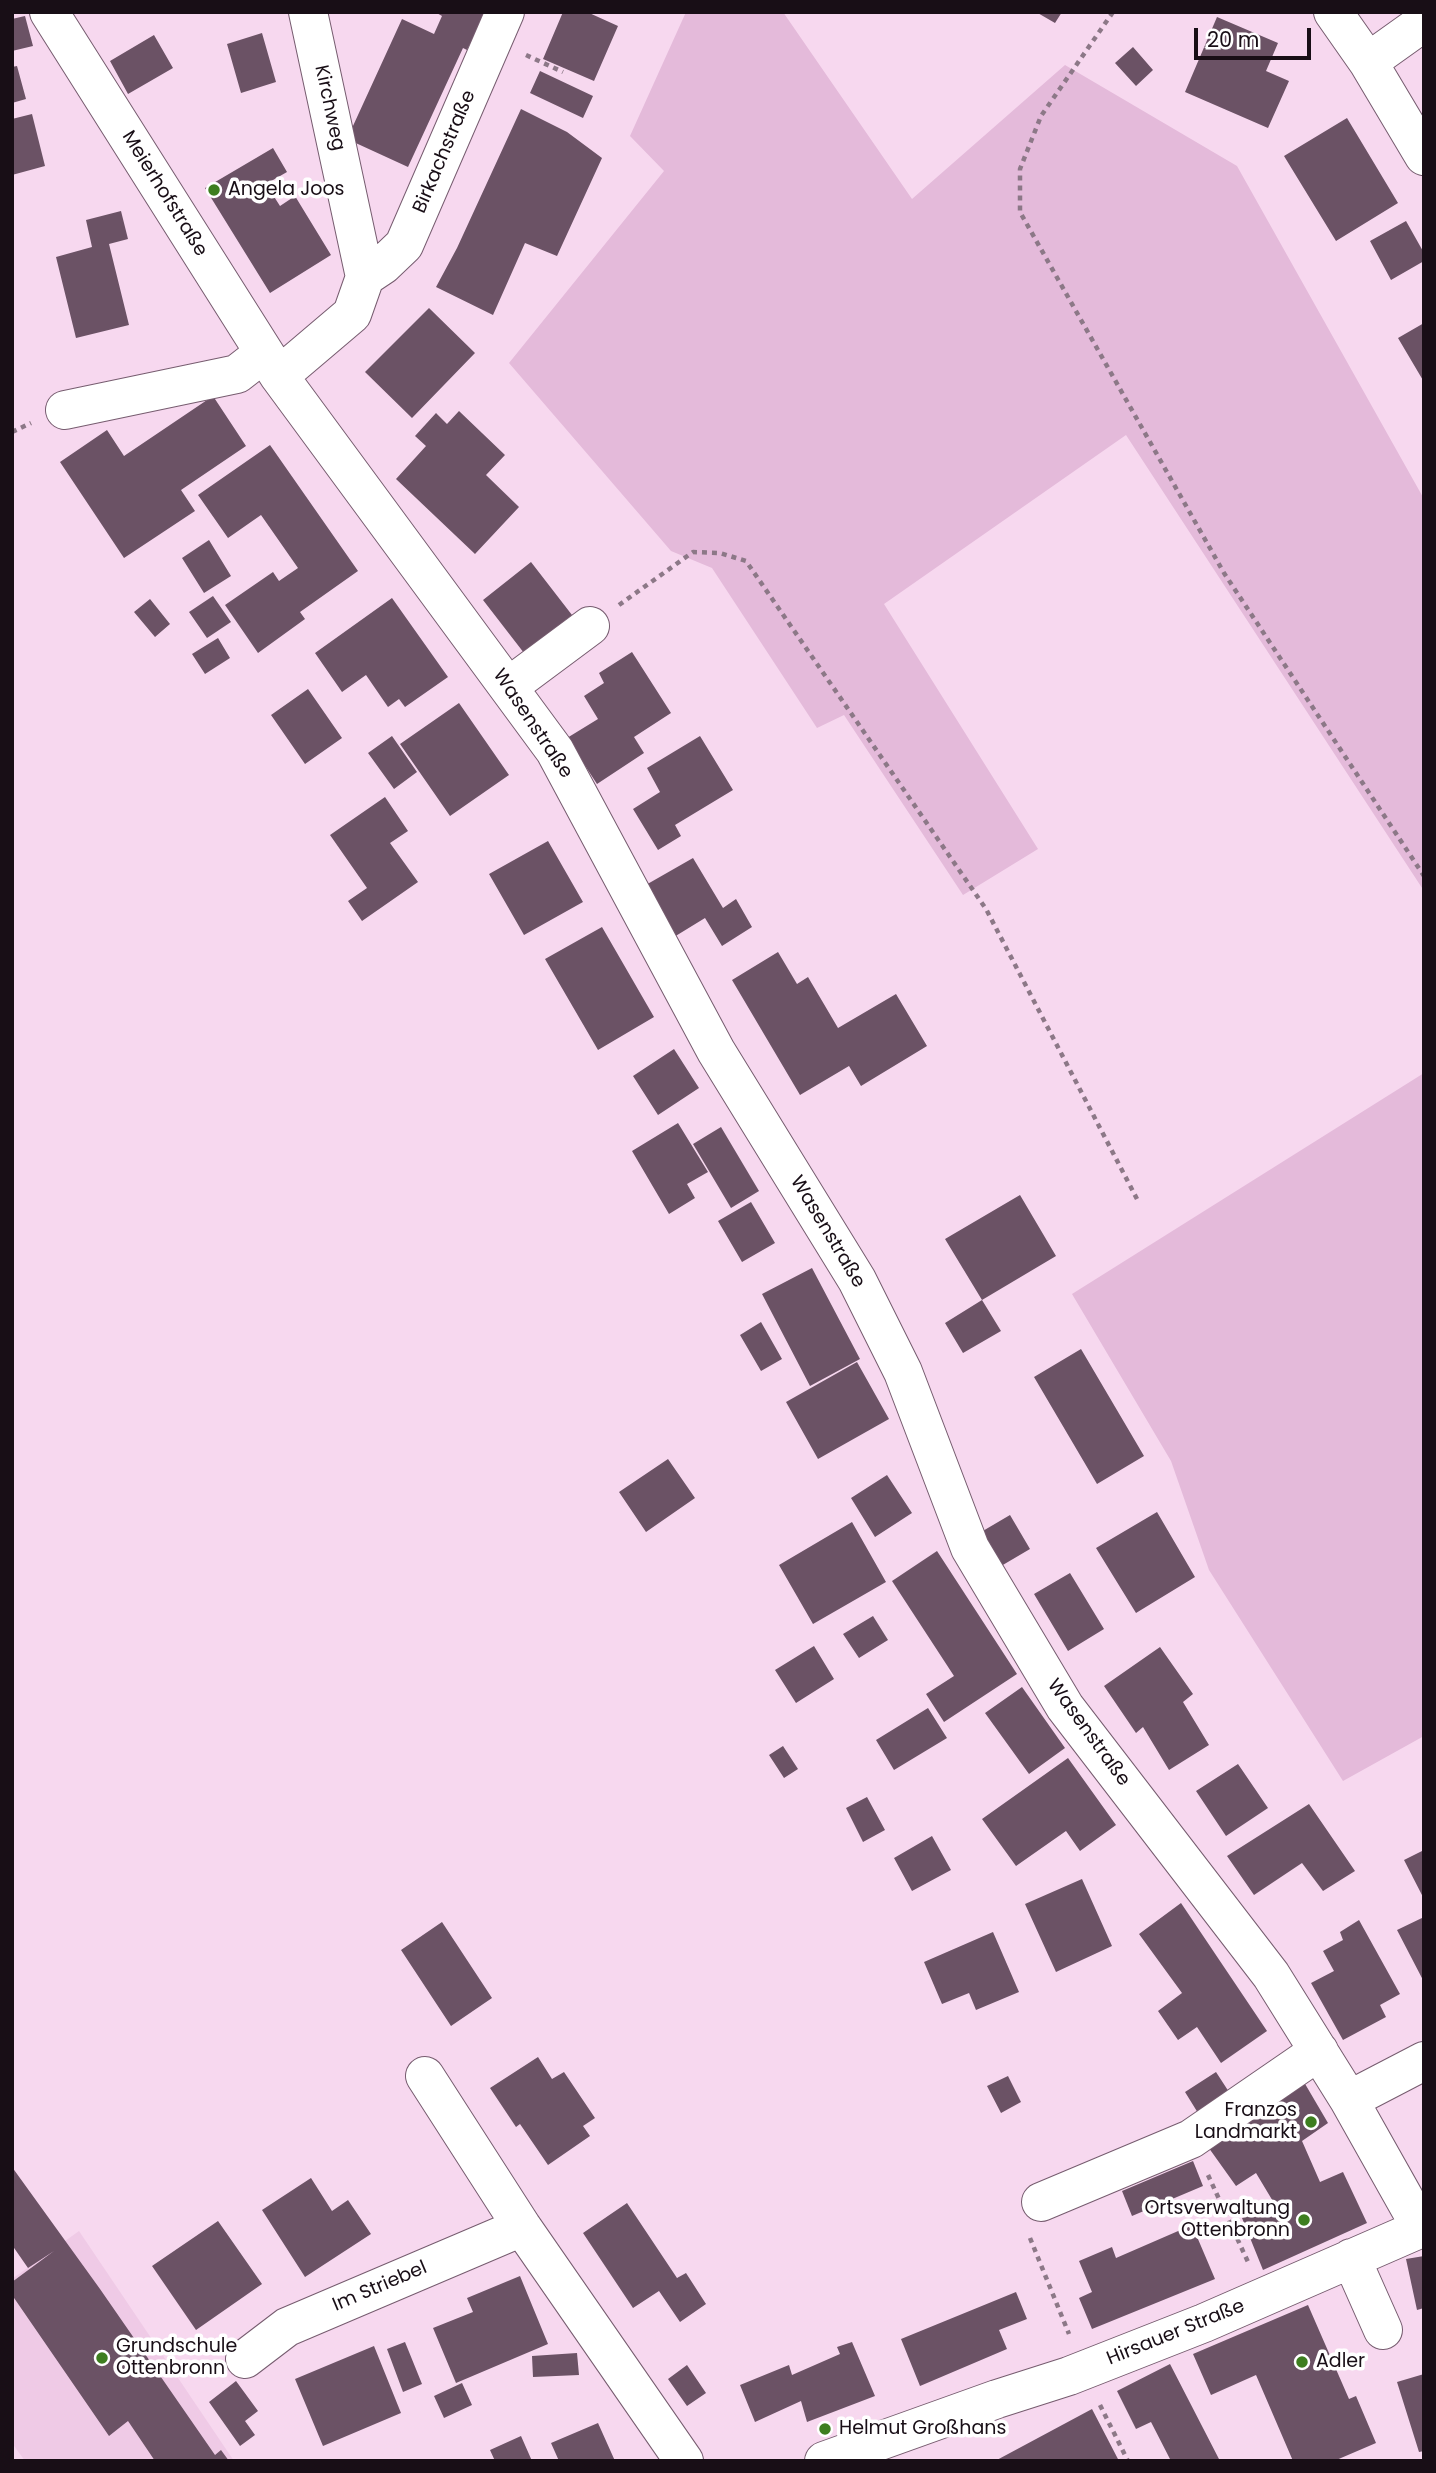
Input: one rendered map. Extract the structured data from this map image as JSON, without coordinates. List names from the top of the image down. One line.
{"streets":{"street":["Kirchweg","Birkachstraße","Meierhofstraße","Wasenstraße","Im Striebel","Hirsauer Straße"]},"crossings":[["Kirchweg","Birkachstraße"],["Kirchweg","Meierhofstraße"],["Kirchweg","Wasenstraße"],["Meierhofstraße","Wasenstraße"],["Wasenstraße","Hirsauer Straße"]],"places":["Angela Joos","Franzos Landmarkt","Ortsverwaltung Ottenbronn","Grundschule Ottenbronn","Adler","Helmut Großhans"],"scale_bar":"20 m"}
